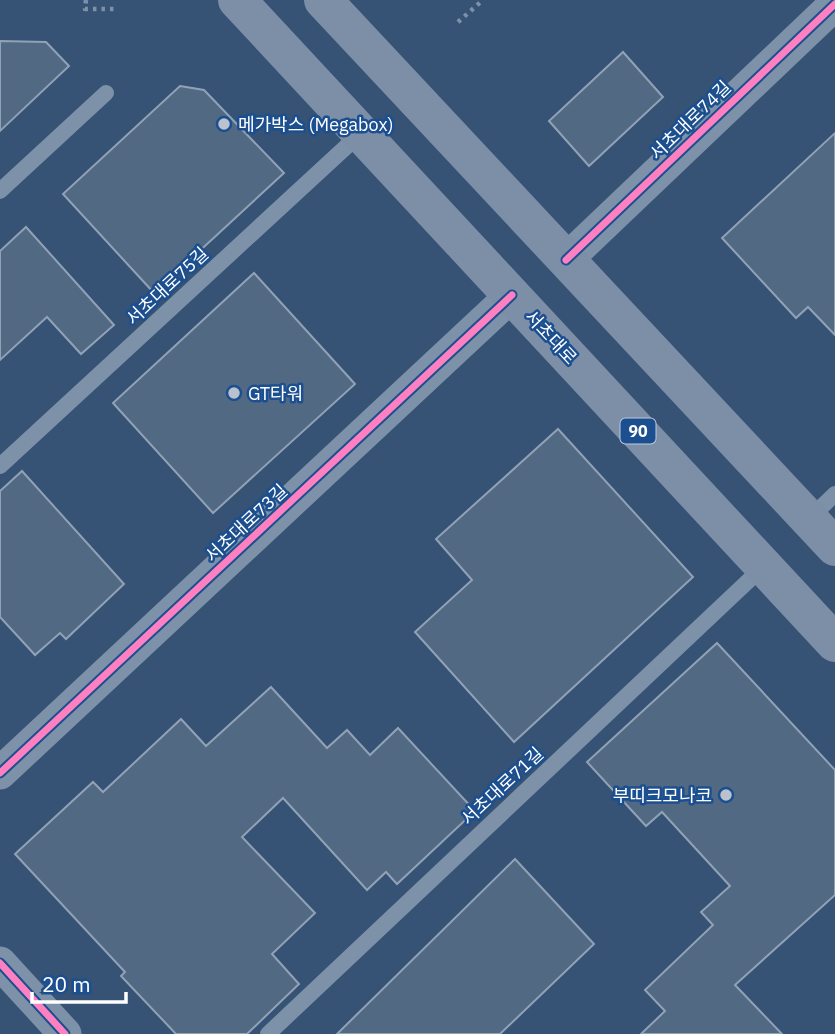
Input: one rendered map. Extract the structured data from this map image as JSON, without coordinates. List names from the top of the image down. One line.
{"streets":{"main road":["서초대로","90"],"street":["서초대로74길","서초대로73길"],"lane":["서초대로75길","서초대로71길"]},"crossings":[["서초대로75길","서초대로"],["서초대로","서초대로73길"],["서초대로","서초대로71길"]],"places":["메가박스 (Megabox)","GT타워","부띠크모나코"],"scale_bar":"20 m"}
